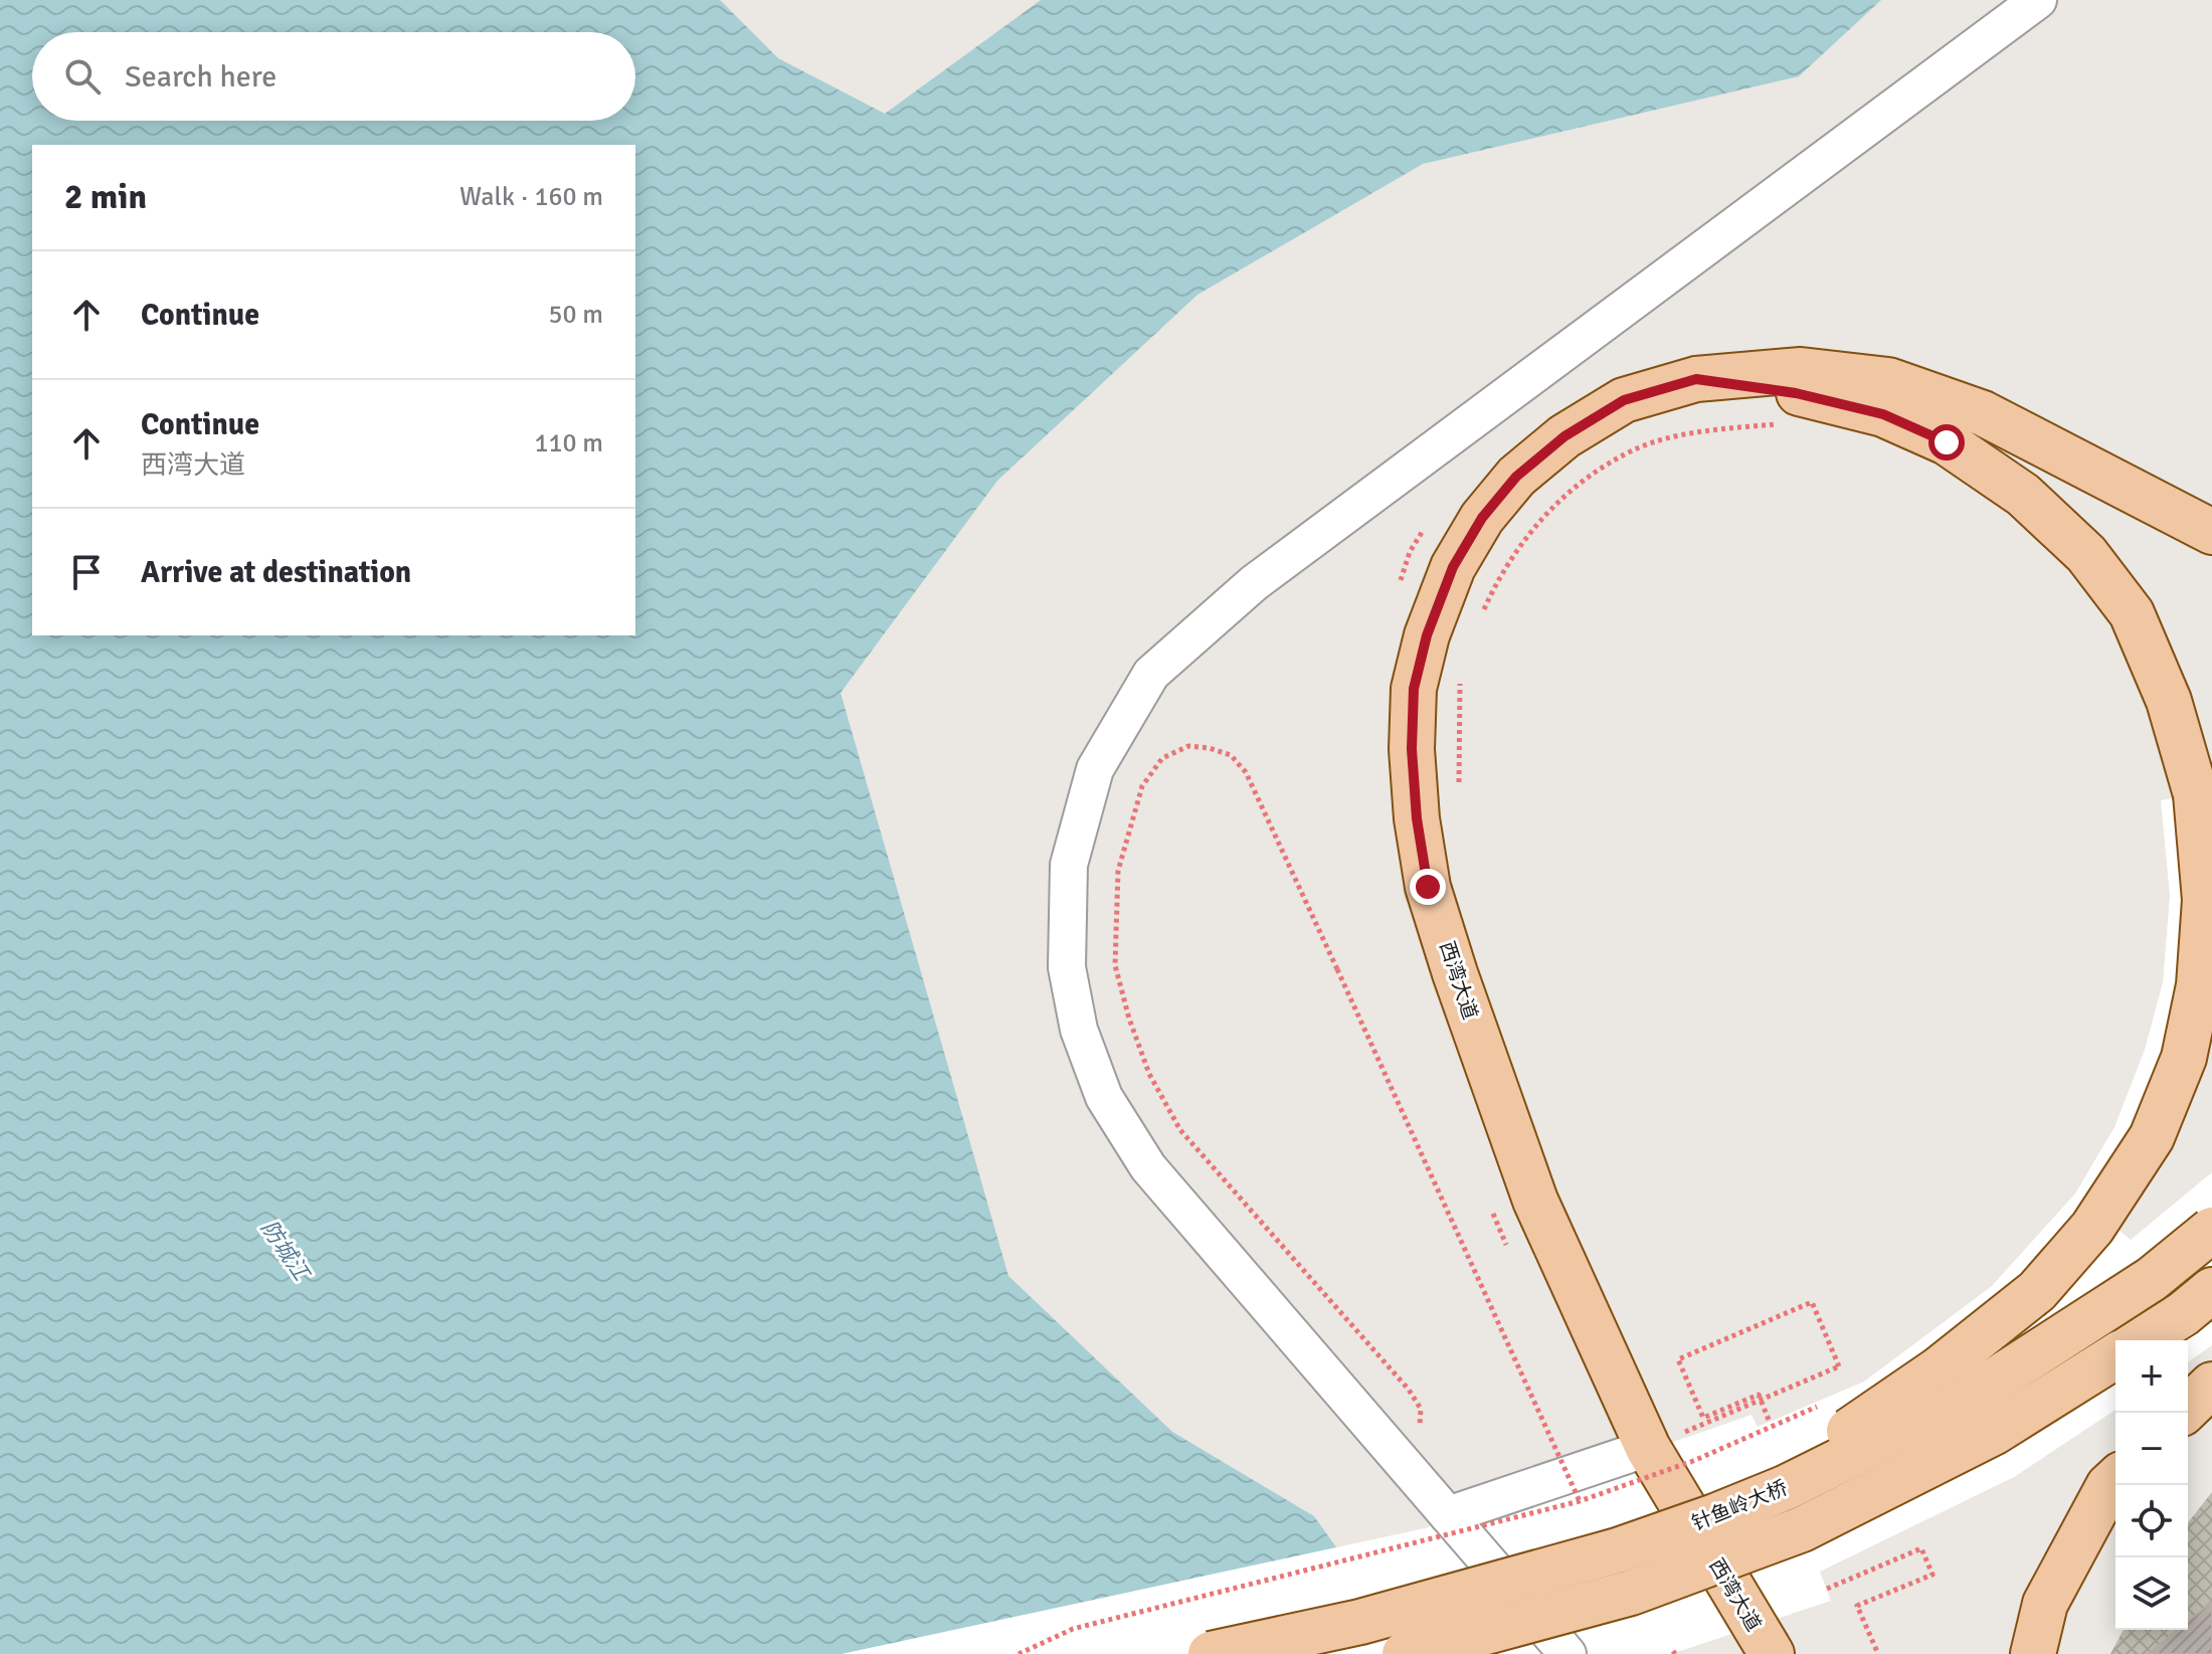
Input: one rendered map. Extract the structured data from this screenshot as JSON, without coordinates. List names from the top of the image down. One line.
{"streets":{"main road":["西湾大道","针鱼岭大桥"]},"water":["防城江"],"page":{"search":"Search here","heading":["2 min","Walk · 160 m"],"list":[["Continue","50 m"],["Continue","西湾大道","110 m"],"Arrive at destination"],"map_buttons":["+","−"]}}
